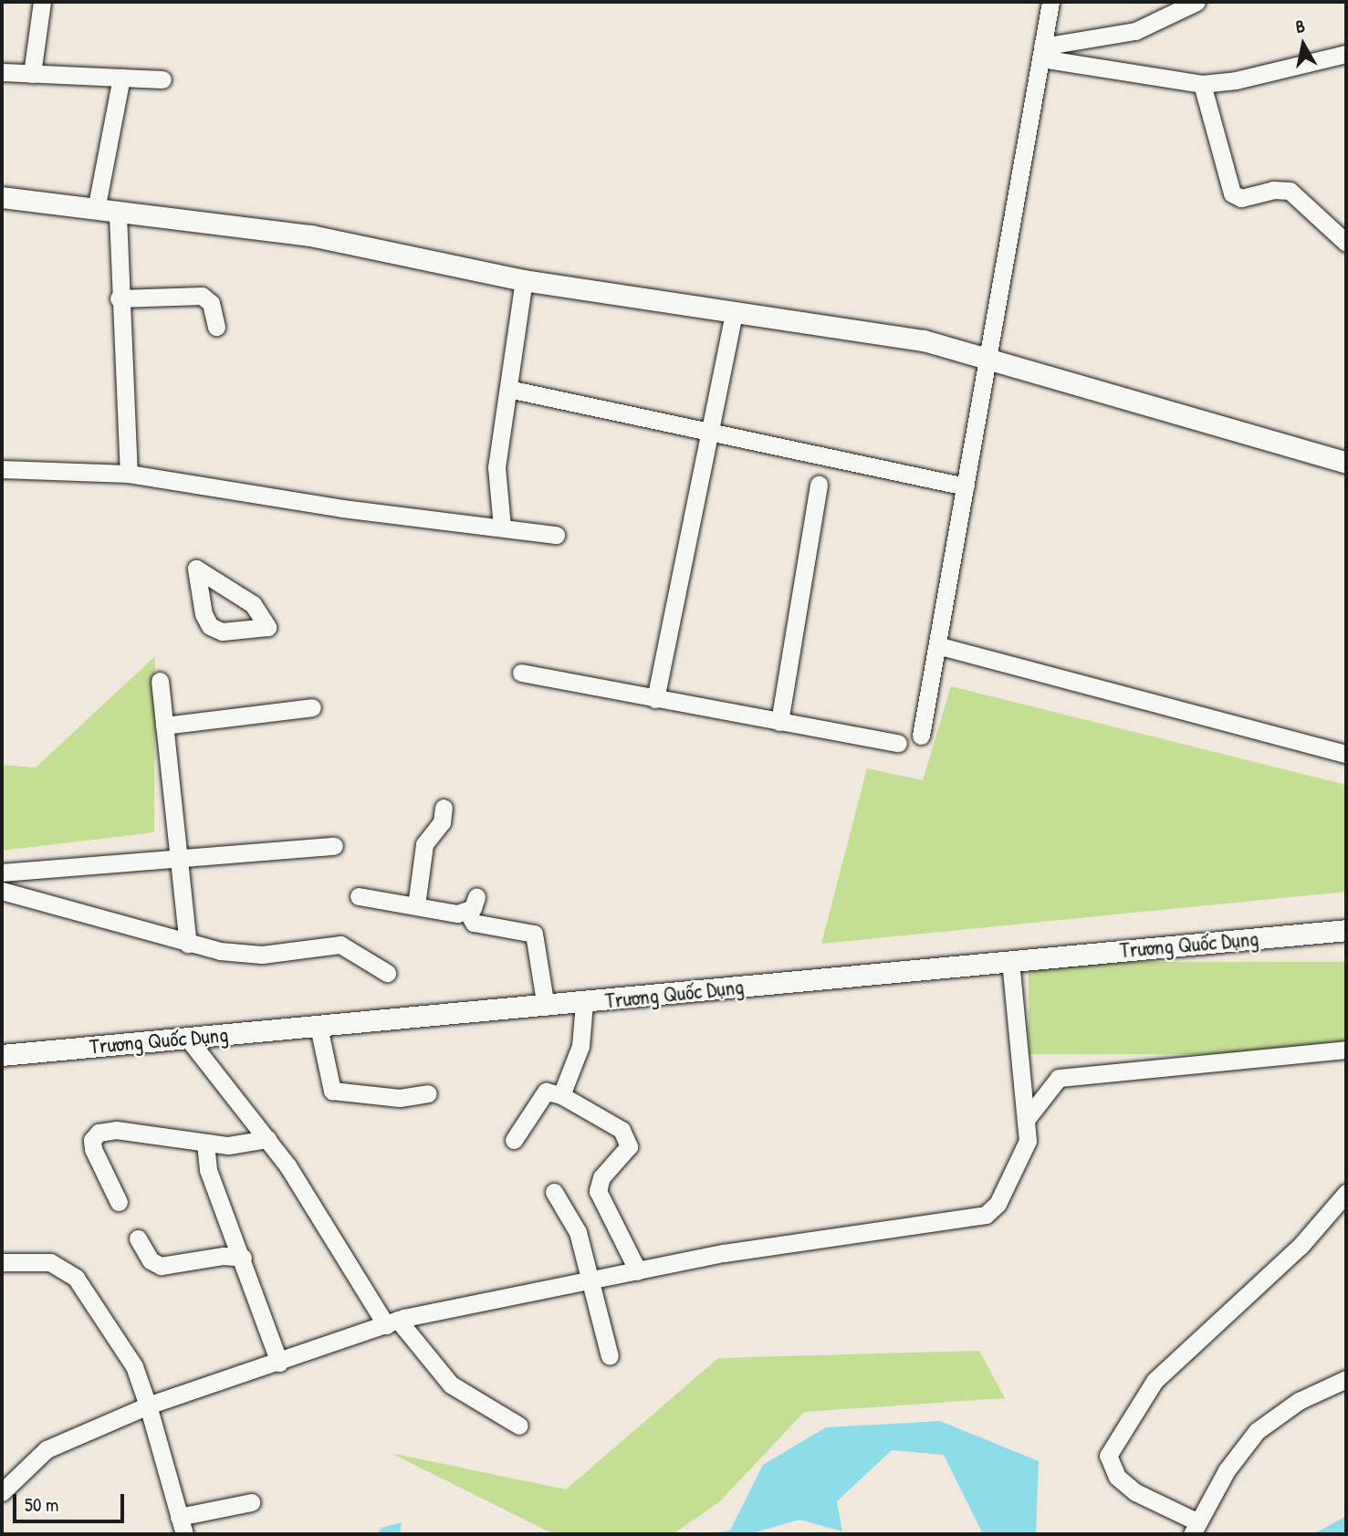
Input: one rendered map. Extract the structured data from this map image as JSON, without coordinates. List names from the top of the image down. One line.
{"streets":{"street":["Trương Quốc Dụng"]},"scale_bar":"50 m","north":"top"}
